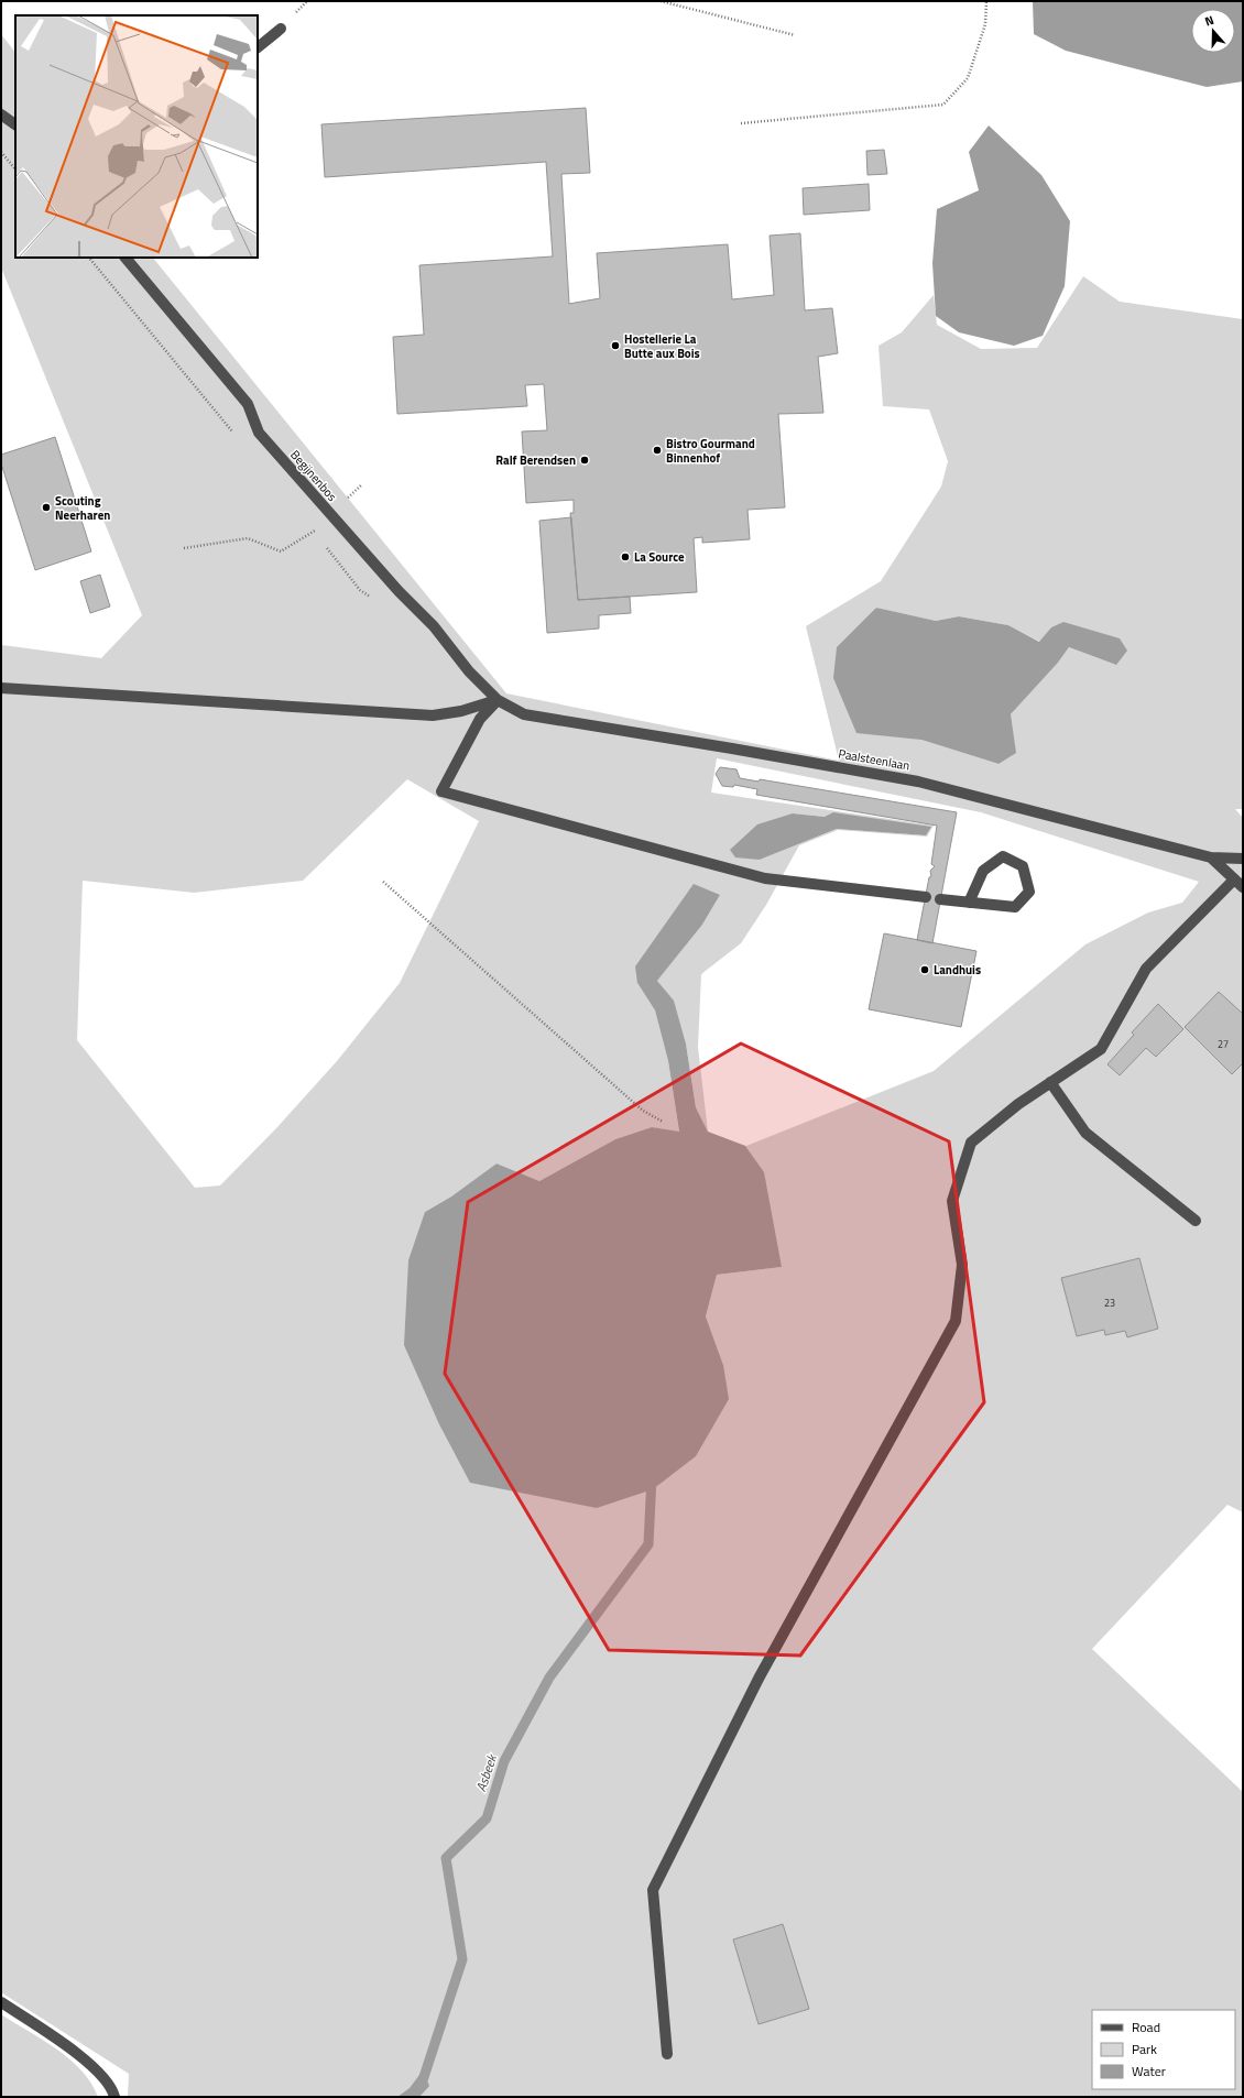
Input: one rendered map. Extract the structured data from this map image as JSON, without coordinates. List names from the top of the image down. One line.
{"streets":{"street":["Begijnenbos","Paalsteenlaan"]},"crossings":[["Begijnenbos","Paalsteenlaan"]],"water":["Asbeek"],"places":["Hostellerie La Butte aux Bois","Bistro Gourmand Binnenhof","Ralf Berendsen","Scouting Neerharen","La Source","Landhuis"],"house_numbers":["27","23"],"legend":["Road","Park","Water"],"north":"top"}
